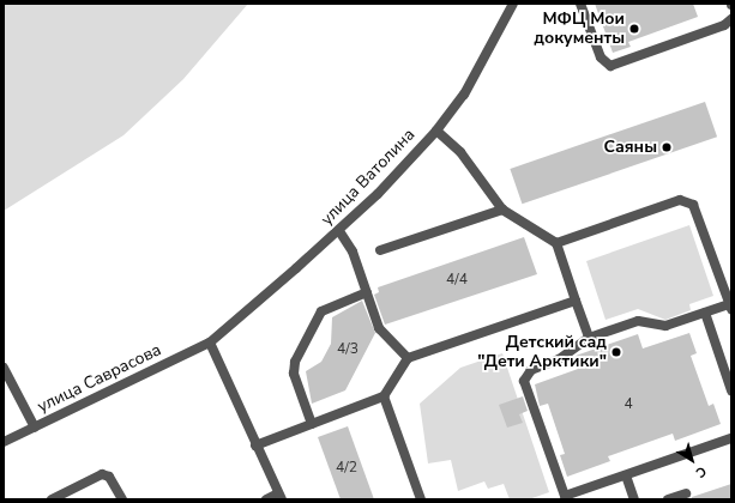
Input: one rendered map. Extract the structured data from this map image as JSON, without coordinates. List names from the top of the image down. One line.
{"streets":{"street":["улица Ватолина","улица Саврасова"]},"crossings":[["улица Ватолина","улица Саврасова"]],"places":["МФЦ Мои документы","Саяны","Детский сад \"Дети Арктики\""],"house_numbers":["4/4","4/3","4","4/2"],"north":"bottom right"}
